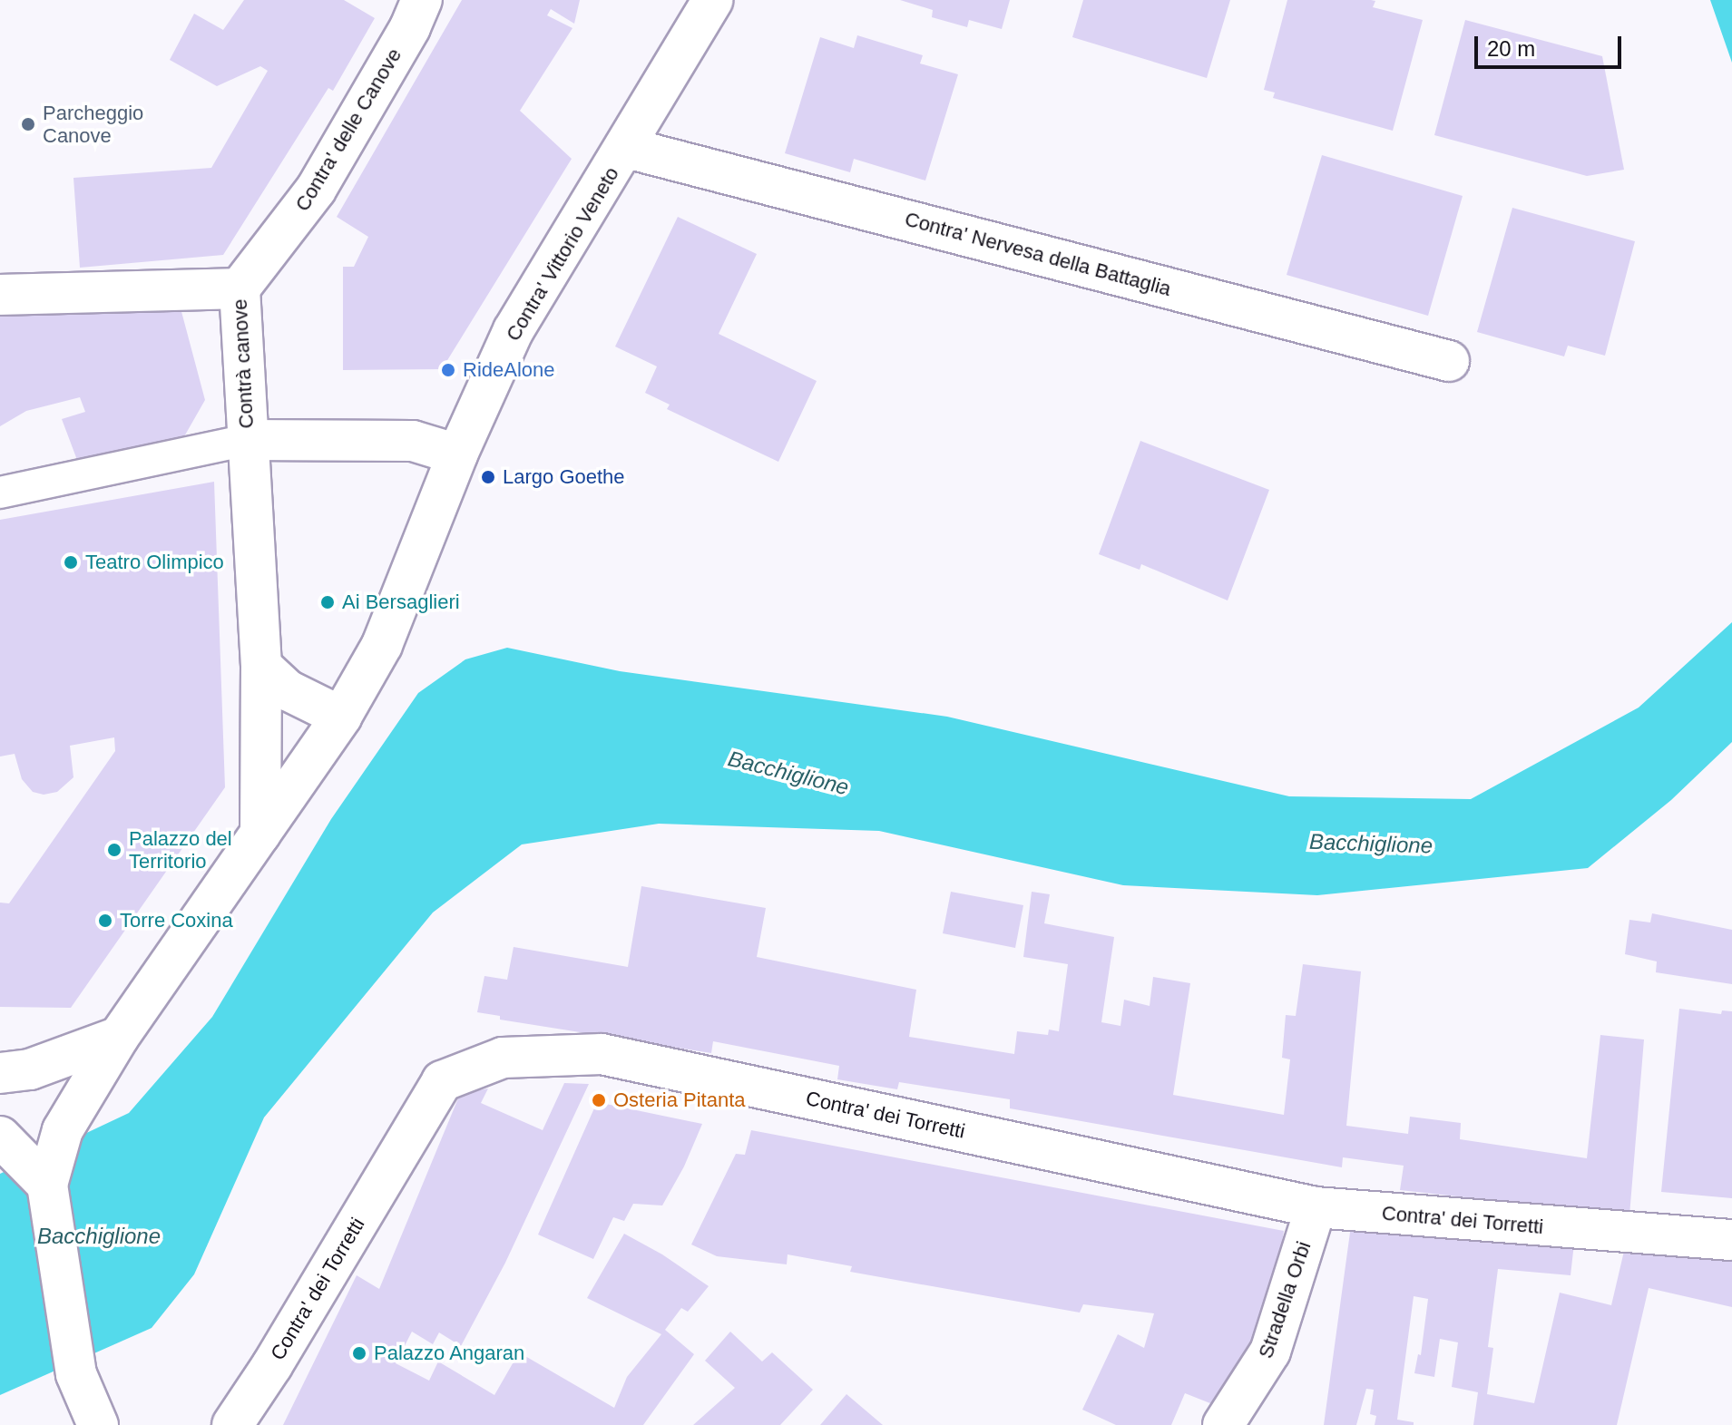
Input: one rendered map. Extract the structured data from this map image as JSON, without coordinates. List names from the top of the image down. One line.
{"streets":{"street":["Contra' delle Canove","Contra' Vittorio Veneto","Contra' Nervesa della Battaglia","Contrà canove","Contra' dei Torretti","Stradella Orbi"]},"crossings":[["Contra' delle Canove","Contrà canove"],["Contra' Vittorio Veneto","Contra' Nervesa della Battaglia"],["Contra' Vittorio Veneto","Contrà canove"],["Contra' dei Torretti","Stradella Orbi"]],"water":["Bacchiglione"],"places":["Parcheggio Canove","RideAlone","Largo Goethe","Teatro Olimpico","Ai Bersaglieri","Palazzo del Territorio","Torre Coxina","Osteria Pitanta","Palazzo Angaran"],"scale_bar":"20 m"}
